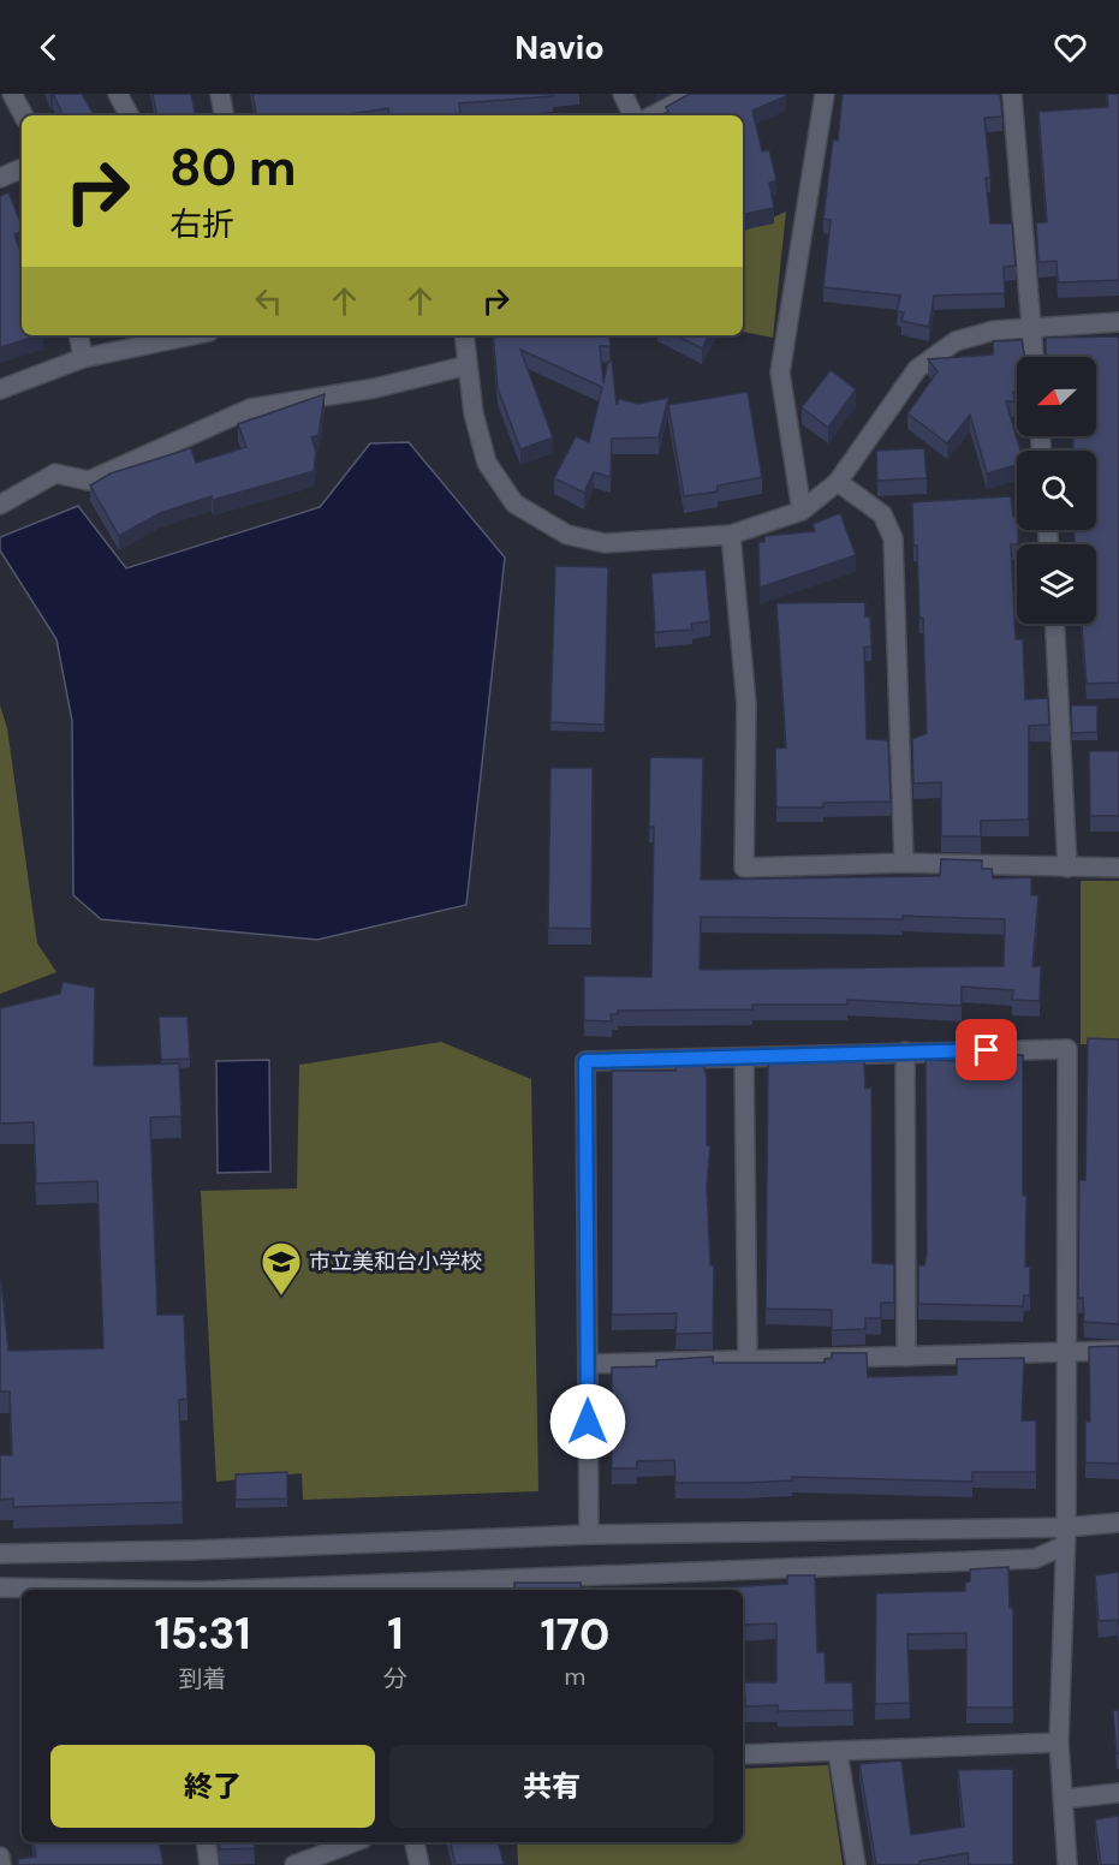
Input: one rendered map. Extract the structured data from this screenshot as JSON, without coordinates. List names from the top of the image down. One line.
{"places":{"school or university":["市立美和台小学校"]},"north":"left","page":{"header":"Navio","turn":["80 m","右折"],"eta":["15:31","到着","1","分","170","m"],"buttons":["終了","共有"]}}
